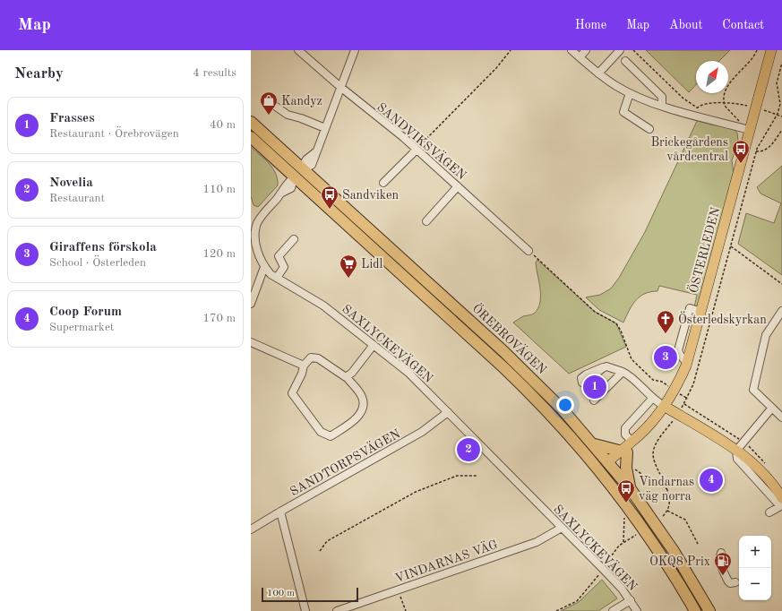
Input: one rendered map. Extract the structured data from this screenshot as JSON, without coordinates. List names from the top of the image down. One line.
{"streets":{"highway":["ÖREBROVÄGEN"],"main road":["ÖSTERLEDEN"],"street":["SANDVIKSVÄGEN","SAXLYCKEVÄGEN","SANDTORPSVÄGEN","VINDARNAS VÄG"]},"crossings":[["ÖSTERLEDEN","ÖREBROVÄGEN"],["SAXLYCKEVÄGEN","SANDTORPSVÄGEN"],["SAXLYCKEVÄGEN","VINDARNAS VÄG"]],"places":{"shop":["Kandyz"],"bus stop":["Brickegårdens vårdcentral","Sandviken","Vindarnas väg norra"],"supermarket":["Lidl"],"church":["Österledskyrkan"],"fuel station":["OKQ8 Prix"]},"scale_bar":"100 m","north":"top right","page":{"header":"Map","nav":["Home","Map","About","Contact"],"heading":["Nearby","4 results"],"list":[{"mark":"1","name":"Frasses","note":"Restaurant · Örebrovägen","value":"40 m"},{"mark":"2","name":"Novelia","note":"Restaurant","value":"110 m"},{"mark":"3","name":"Giraffens förskola","note":"School · Österleden","value":"120 m"},{"mark":"4","name":"Coop Forum","note":"Supermarket","value":"170 m"}],"pins":["3","1","2","4"],"map_buttons":["+","−"],"scale":"100 m"}}
